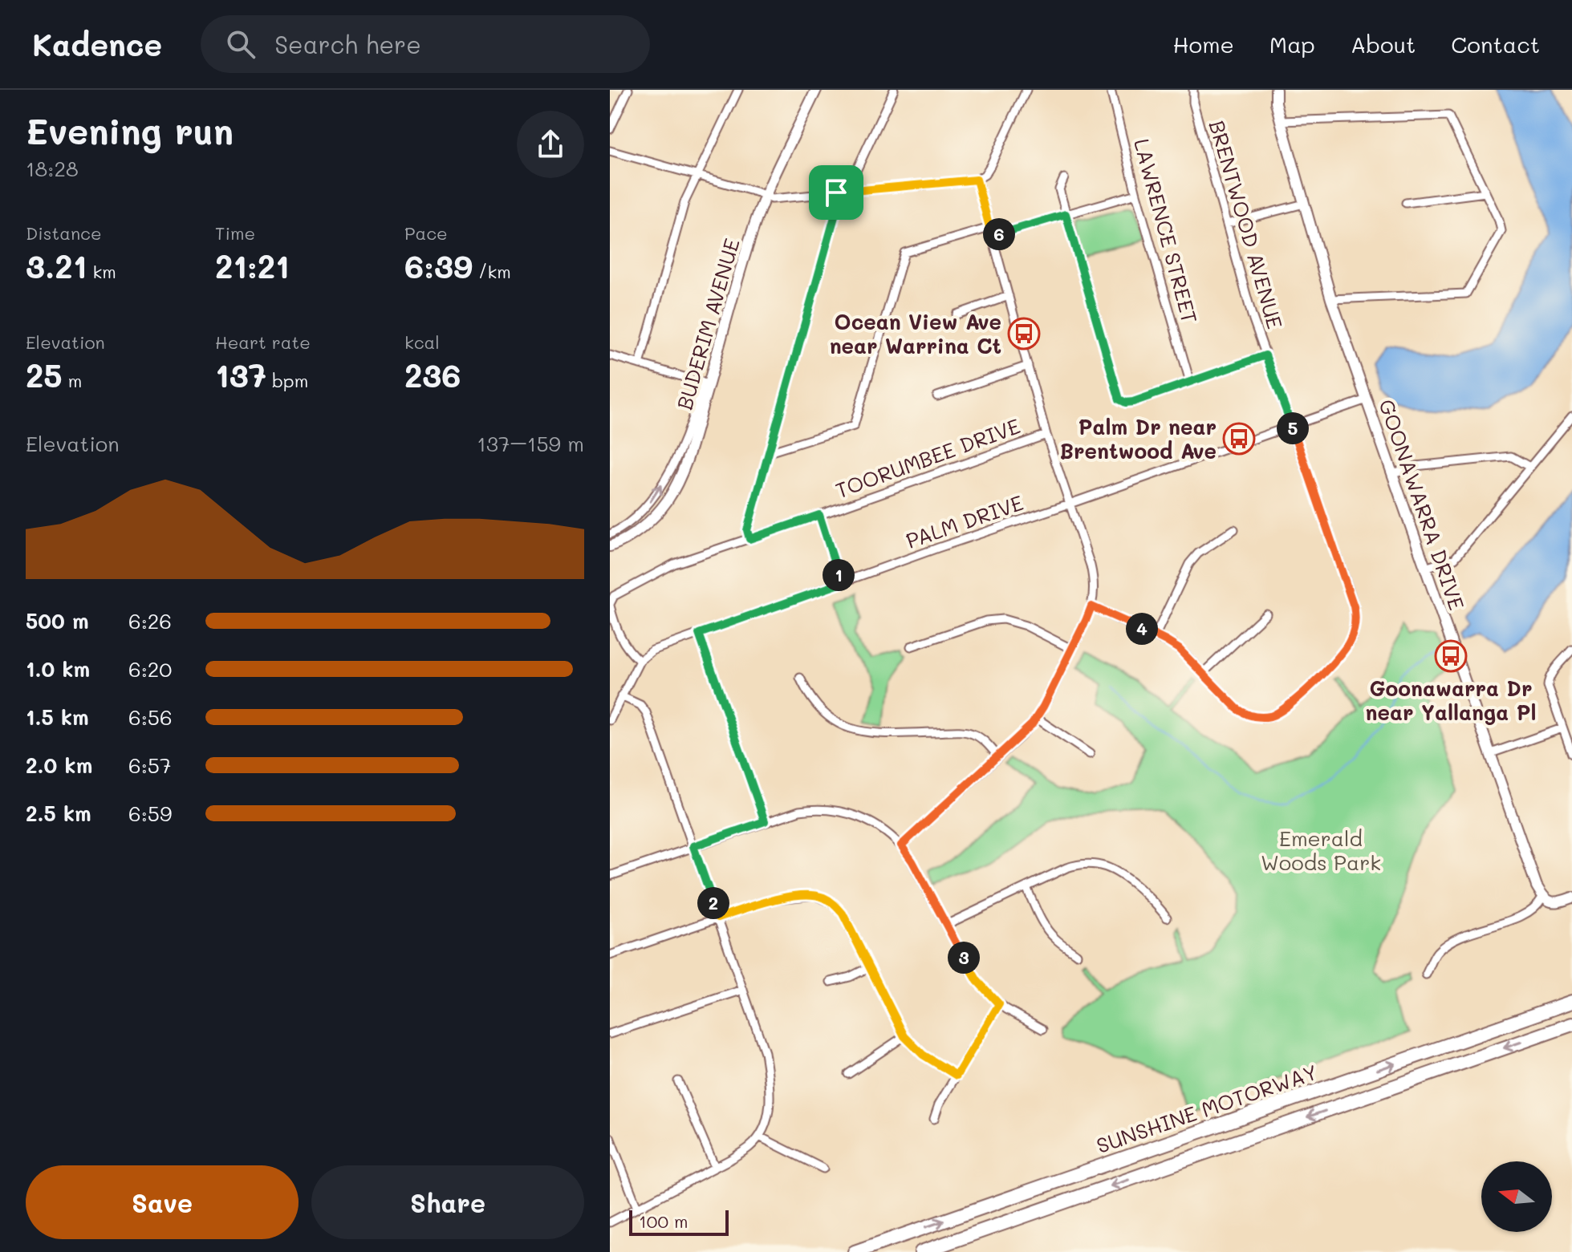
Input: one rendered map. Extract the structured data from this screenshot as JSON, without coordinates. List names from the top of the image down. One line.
{"streets":{"highway":["SUNSHINE MOTORWAY"],"street":["BRENTWOOD AVENUE","LAWRENCE STREET","BUDERIM AVENUE","TOORUMBEE DRIVE","GOONAWARRA DRIVE","PALM DRIVE"]},"crossings":[["BRENTWOOD AVENUE","PALM DRIVE"],["TOORUMBEE DRIVE","PALM DRIVE"],["GOONAWARRA DRIVE","PALM DRIVE"]],"parks":["Emerald Woods Park"],"places":{"bus stop":["Ocean View Ave near Warrina Ct","Palm Dr near Brentwood Ave","Goonawarra Dr near Yallanga Pl"]},"scale_bar":"100 m","north":"left","page":{"header":"Kadence","search":"Search here","nav":["Home","Map","About","Contact"],"heading":["Evening run","18:28"],"stats":[["Distance","3.21 km"],["Time","21:21"],["Pace","6:39 /km"],["Elevation","25 m"],["Heart rate","137 bpm"],["kcal","236"]],"pins":["6","5","1","4","2","3"],"chart":["Elevation","137–159 m"],"list":[{"name":"500 m","note":"6:26"},{"name":"1.0 km","note":"6:20"},{"name":"1.5 km","note":"6:56"},{"name":"2.0 km","note":"6:57"},{"name":"2.5 km","note":"6:59"}],"buttons":["Save","Share"],"scale":"100 m"}}
